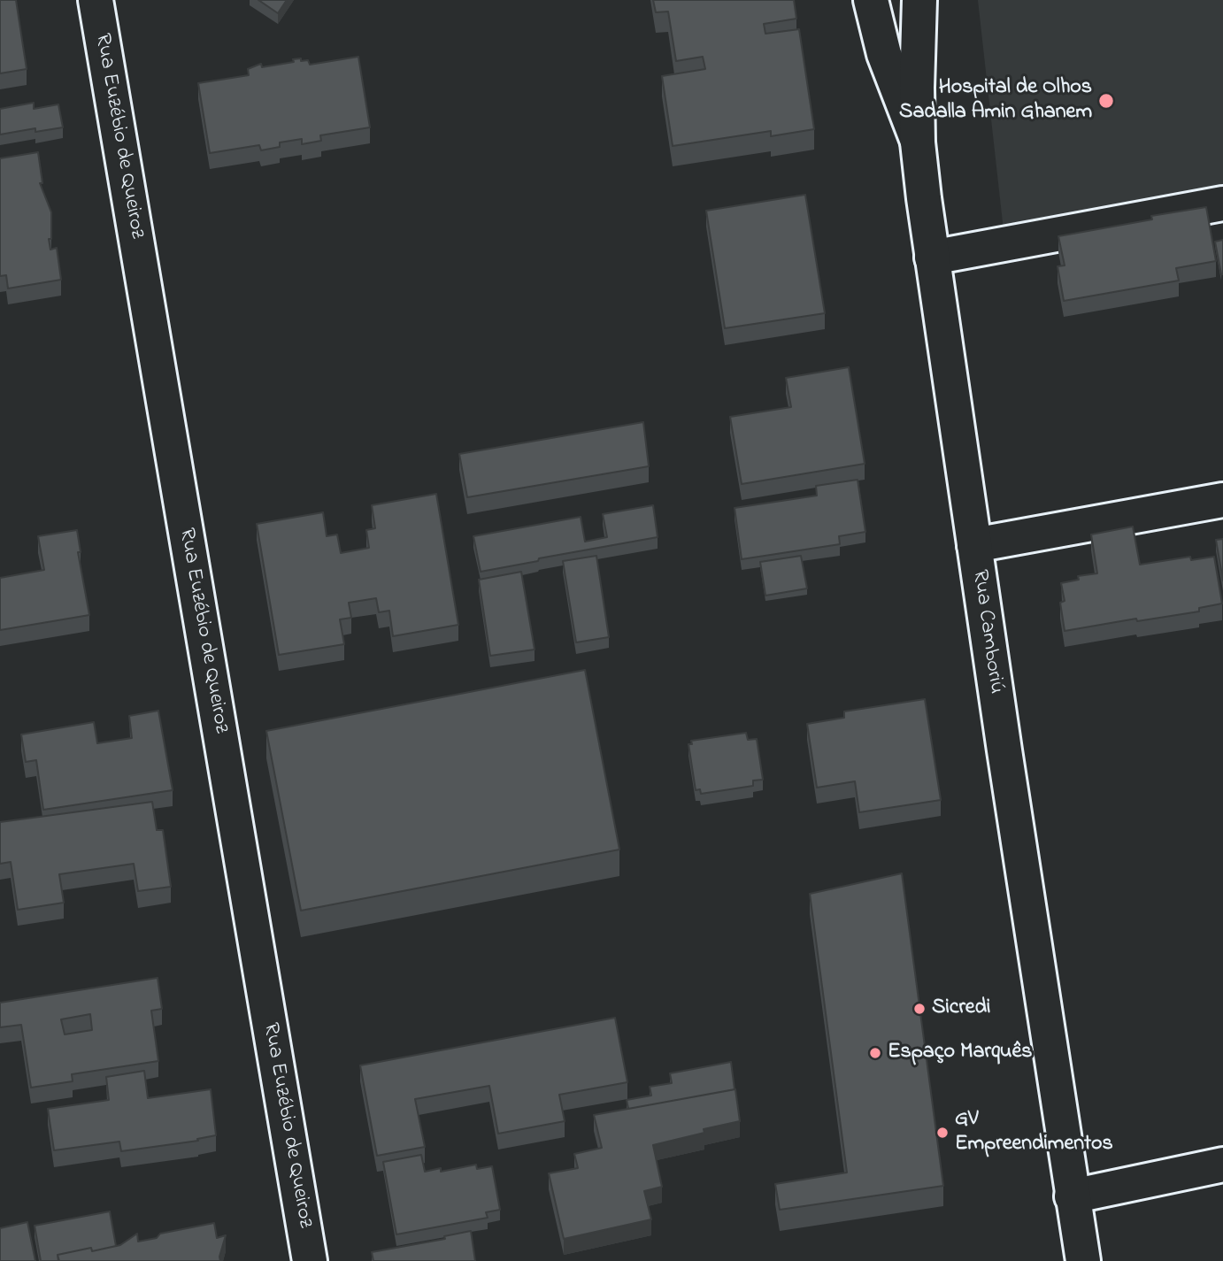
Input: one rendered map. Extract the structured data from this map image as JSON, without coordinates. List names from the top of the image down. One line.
{"streets":{"street":["Rua Euzébio de Queiroz","Rua Camboriú"]},"places":["Hospital de Olhos Sadalla Amin Ghanem","Sicredi","Espaço Marquês","GV Empreendimentos"]}
